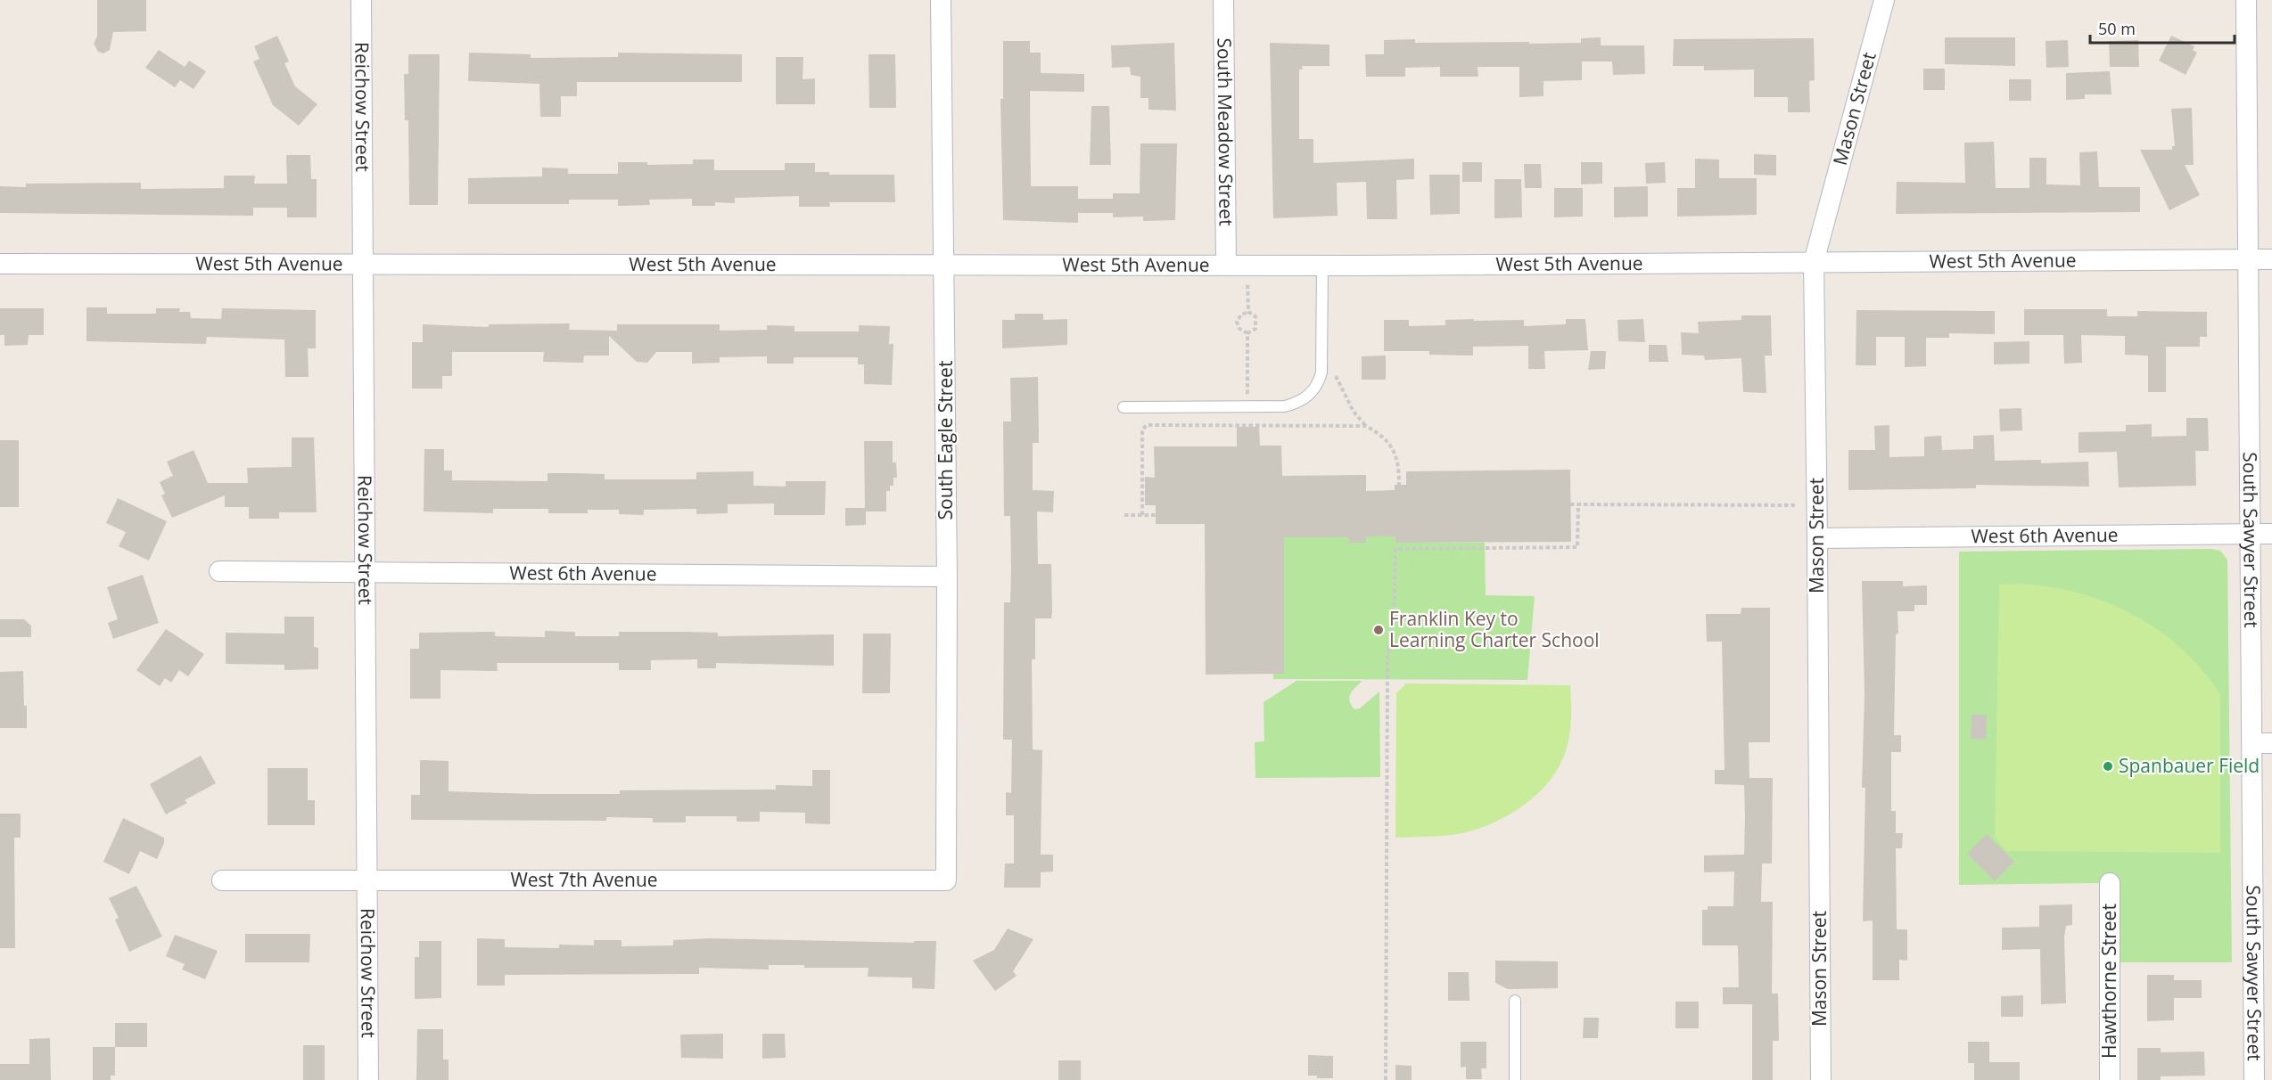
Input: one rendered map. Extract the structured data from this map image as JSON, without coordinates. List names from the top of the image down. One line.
{"streets":{"street":["Reichow Street","Mason Street","South Meadow Street","West 5th Avenue","South Eagle Street","West 6th Avenue","South Sawyer Street","West 7th Avenue","Hawthorne Street"]},"crossings":[["Reichow Street","West 5th Avenue"],["Reichow Street","West 6th Avenue"],["Reichow Street","West 7th Avenue"],["Mason Street","West 5th Avenue"],["Mason Street","West 6th Avenue"],["South Meadow Street","West 5th Avenue"],["West 5th Avenue","South Eagle Street"],["West 5th Avenue","South Sawyer Street"],["South Eagle Street","West 6th Avenue"],["South Eagle Street","West 7th Avenue"],["West 6th Avenue","South Sawyer Street"]],"places":["Franklin Key to Learning Charter School","Spanbauer Field"],"scale_bar":"50 m"}
